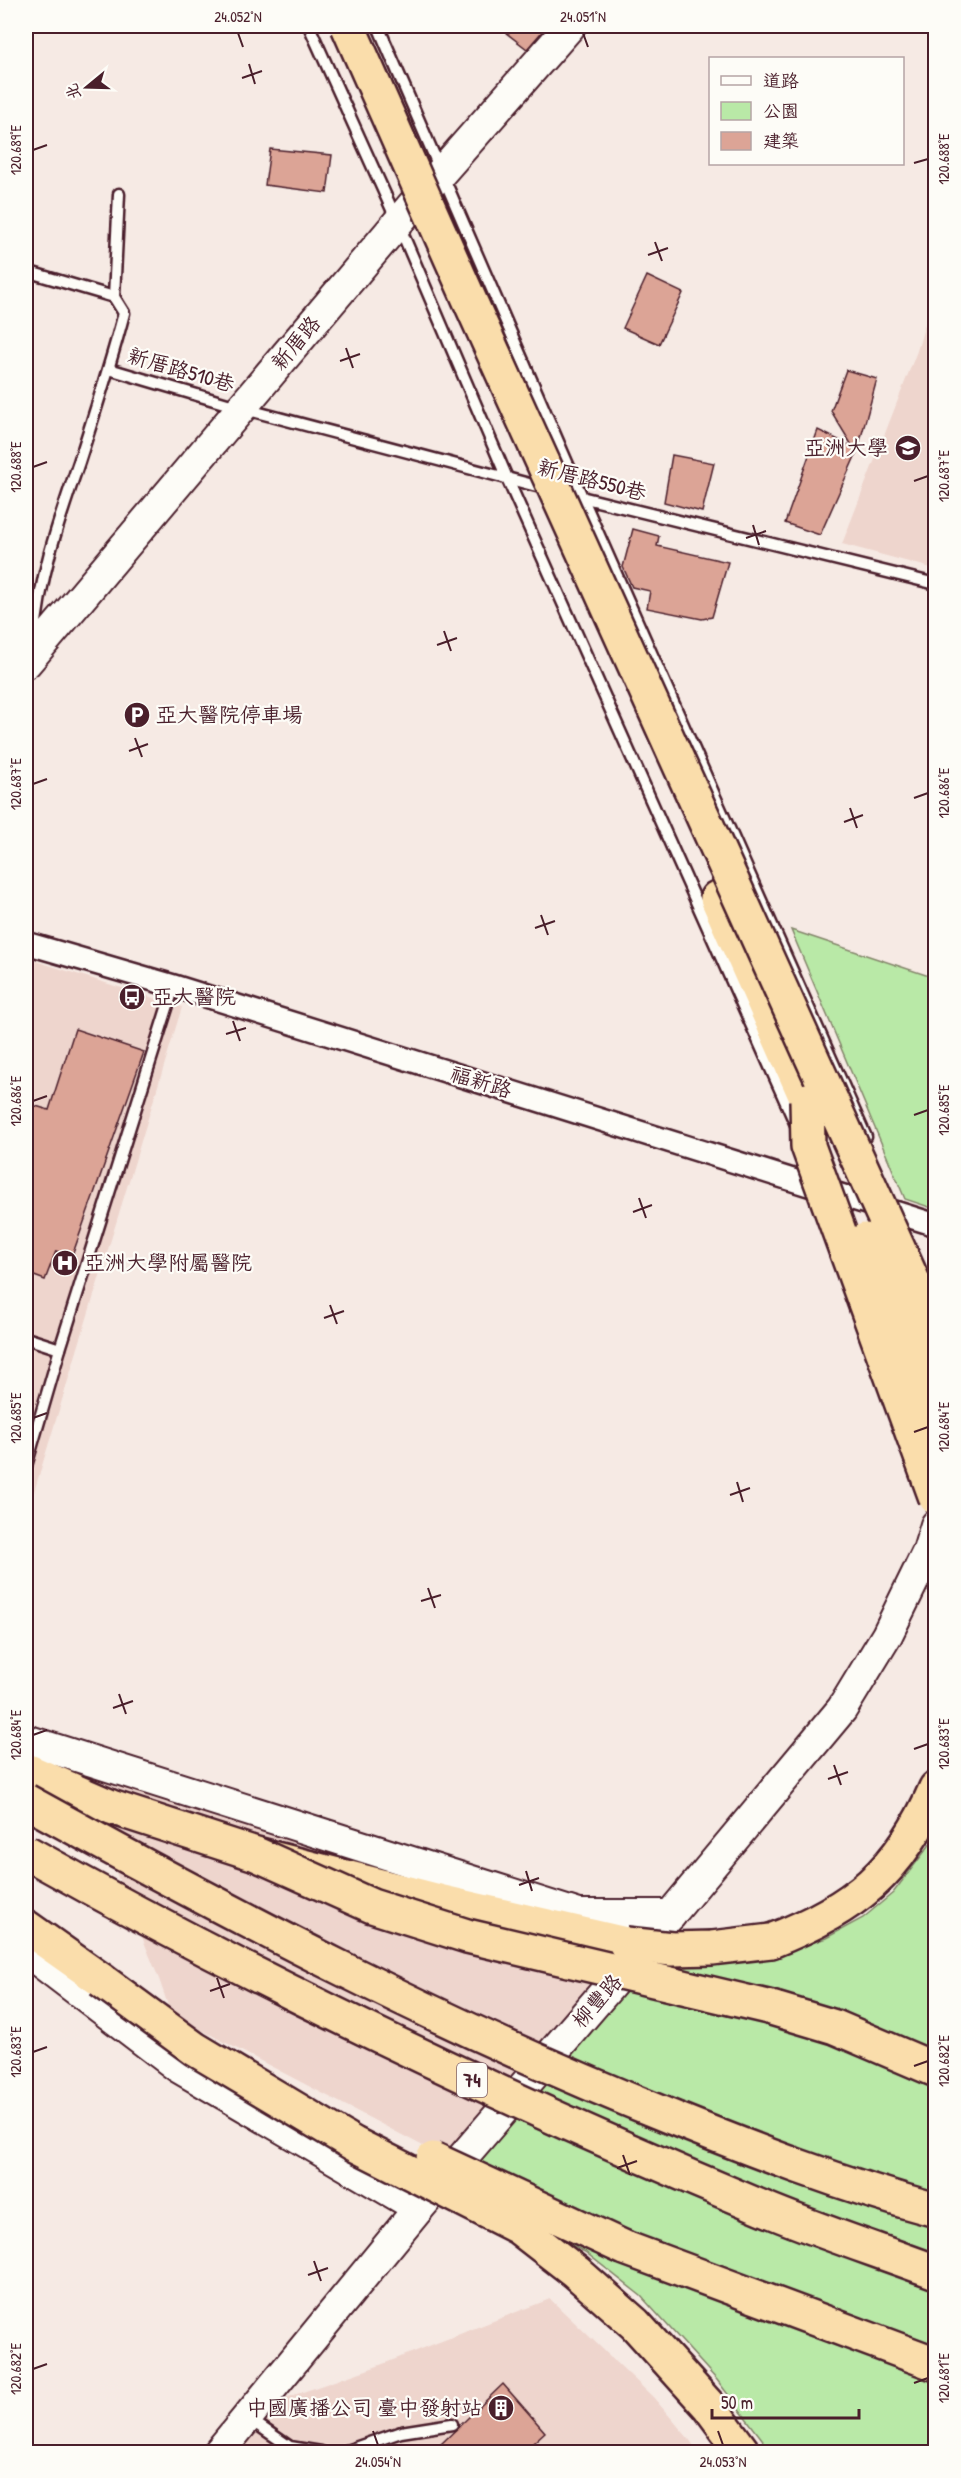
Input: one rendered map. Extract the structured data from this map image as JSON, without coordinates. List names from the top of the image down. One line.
{"streets":{"highway":["74"],"street":["新厝路","福新路","柳豐路"],"lane":["新厝路510巷","新厝路550巷"]},"crossings":[["新厝路","新厝路510巷"],["新厝路","新厝路550巷"],["新厝路510巷","新厝路550巷"]],"places":{"school or university":["亞洲大學"],"parking":["亞大醫院停車場"],"bus stop":["亞大醫院"],"hospital":["亞洲大學附屬醫院"],"building":["中國廣播公司 臺中發射站"]},"legend":["道路","公園","建築"],"scale_bar":"50 m","north":"left","coordinates":["24.052°N","24.051°N","120.689°E","120.688°E","120.687°E","120.686°E","120.685°E","120.684°E","120.683°E","120.682°E","120.681°E","24.054°N","24.053°N"]}
